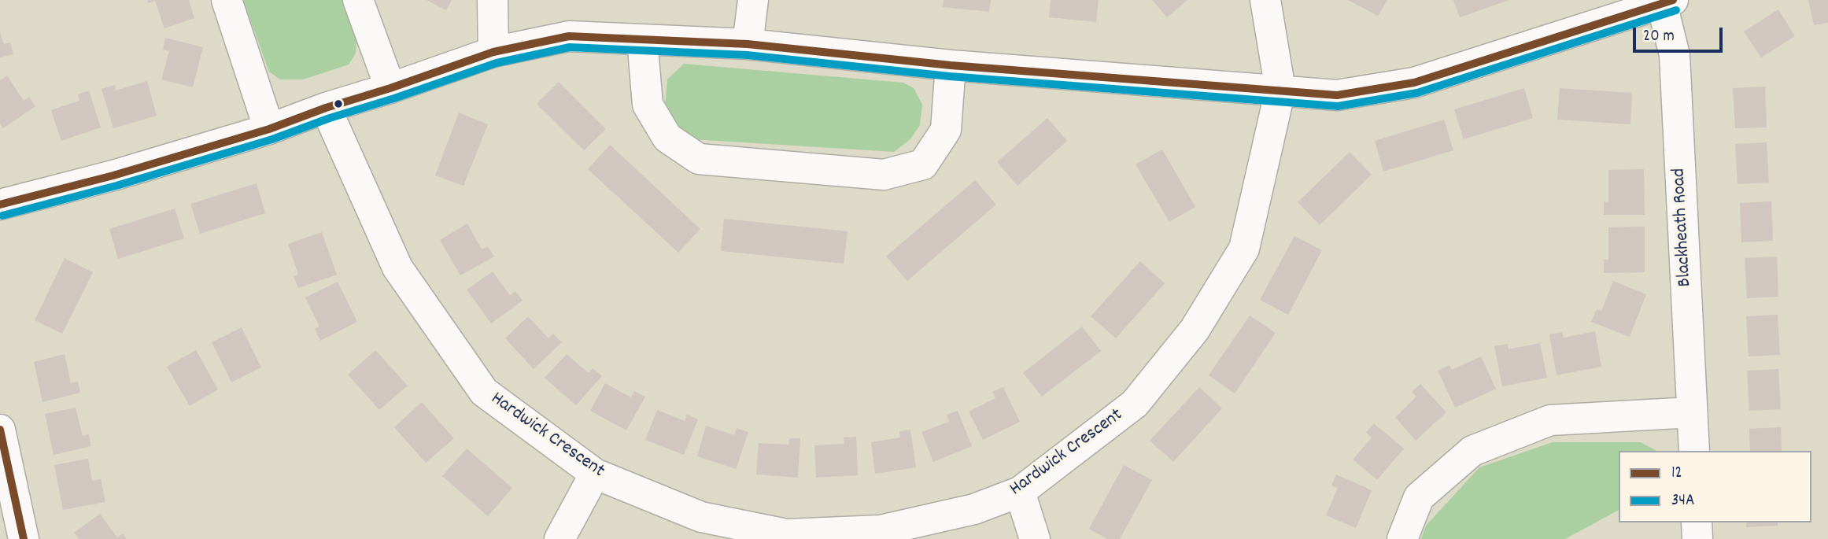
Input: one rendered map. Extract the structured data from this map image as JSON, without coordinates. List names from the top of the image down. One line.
{"streets":{"street":["Blackheath Road","Hardwick Crescent"]},"lines":["transit line 12","transit line 34A"],"legend":["12","34A"],"scale_bar":"20 m"}
